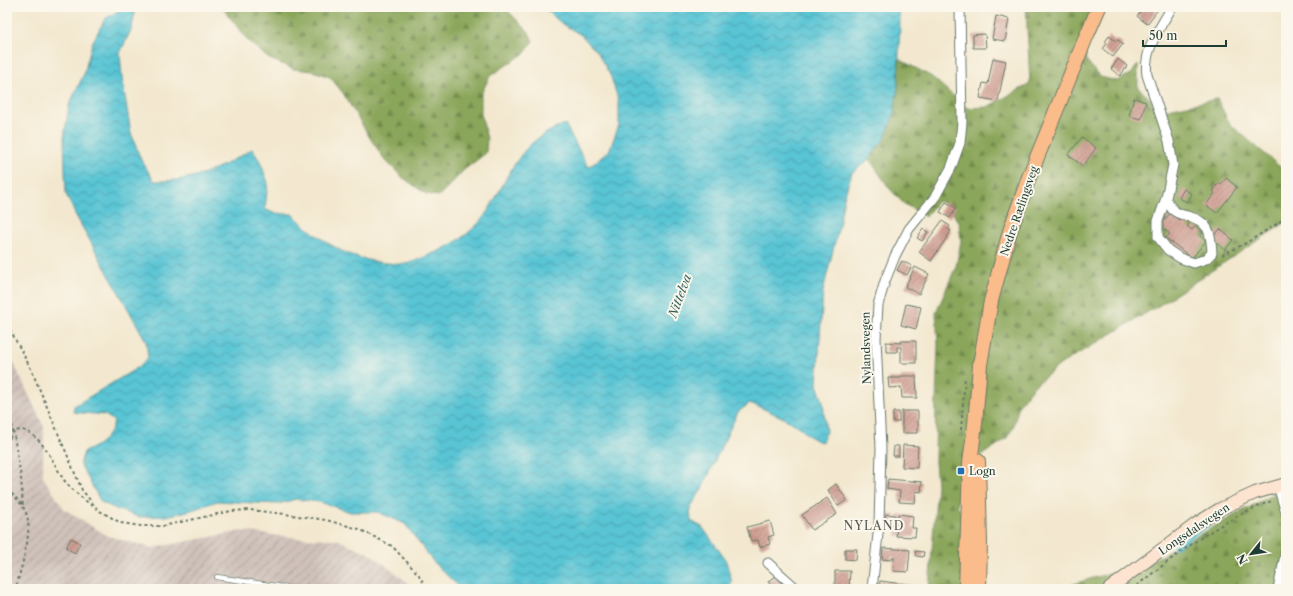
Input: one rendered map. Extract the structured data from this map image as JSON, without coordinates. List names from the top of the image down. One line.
{"streets":{"main road":["Nedre Rælingsveg","Longsdalsvegen"],"street":["Nylandsvegen"]},"districts":["NYLAND"],"water":["Nittelva"],"places":{"transit":["Logn"]},"scale_bar":"50 m","north":"bottom left"}
